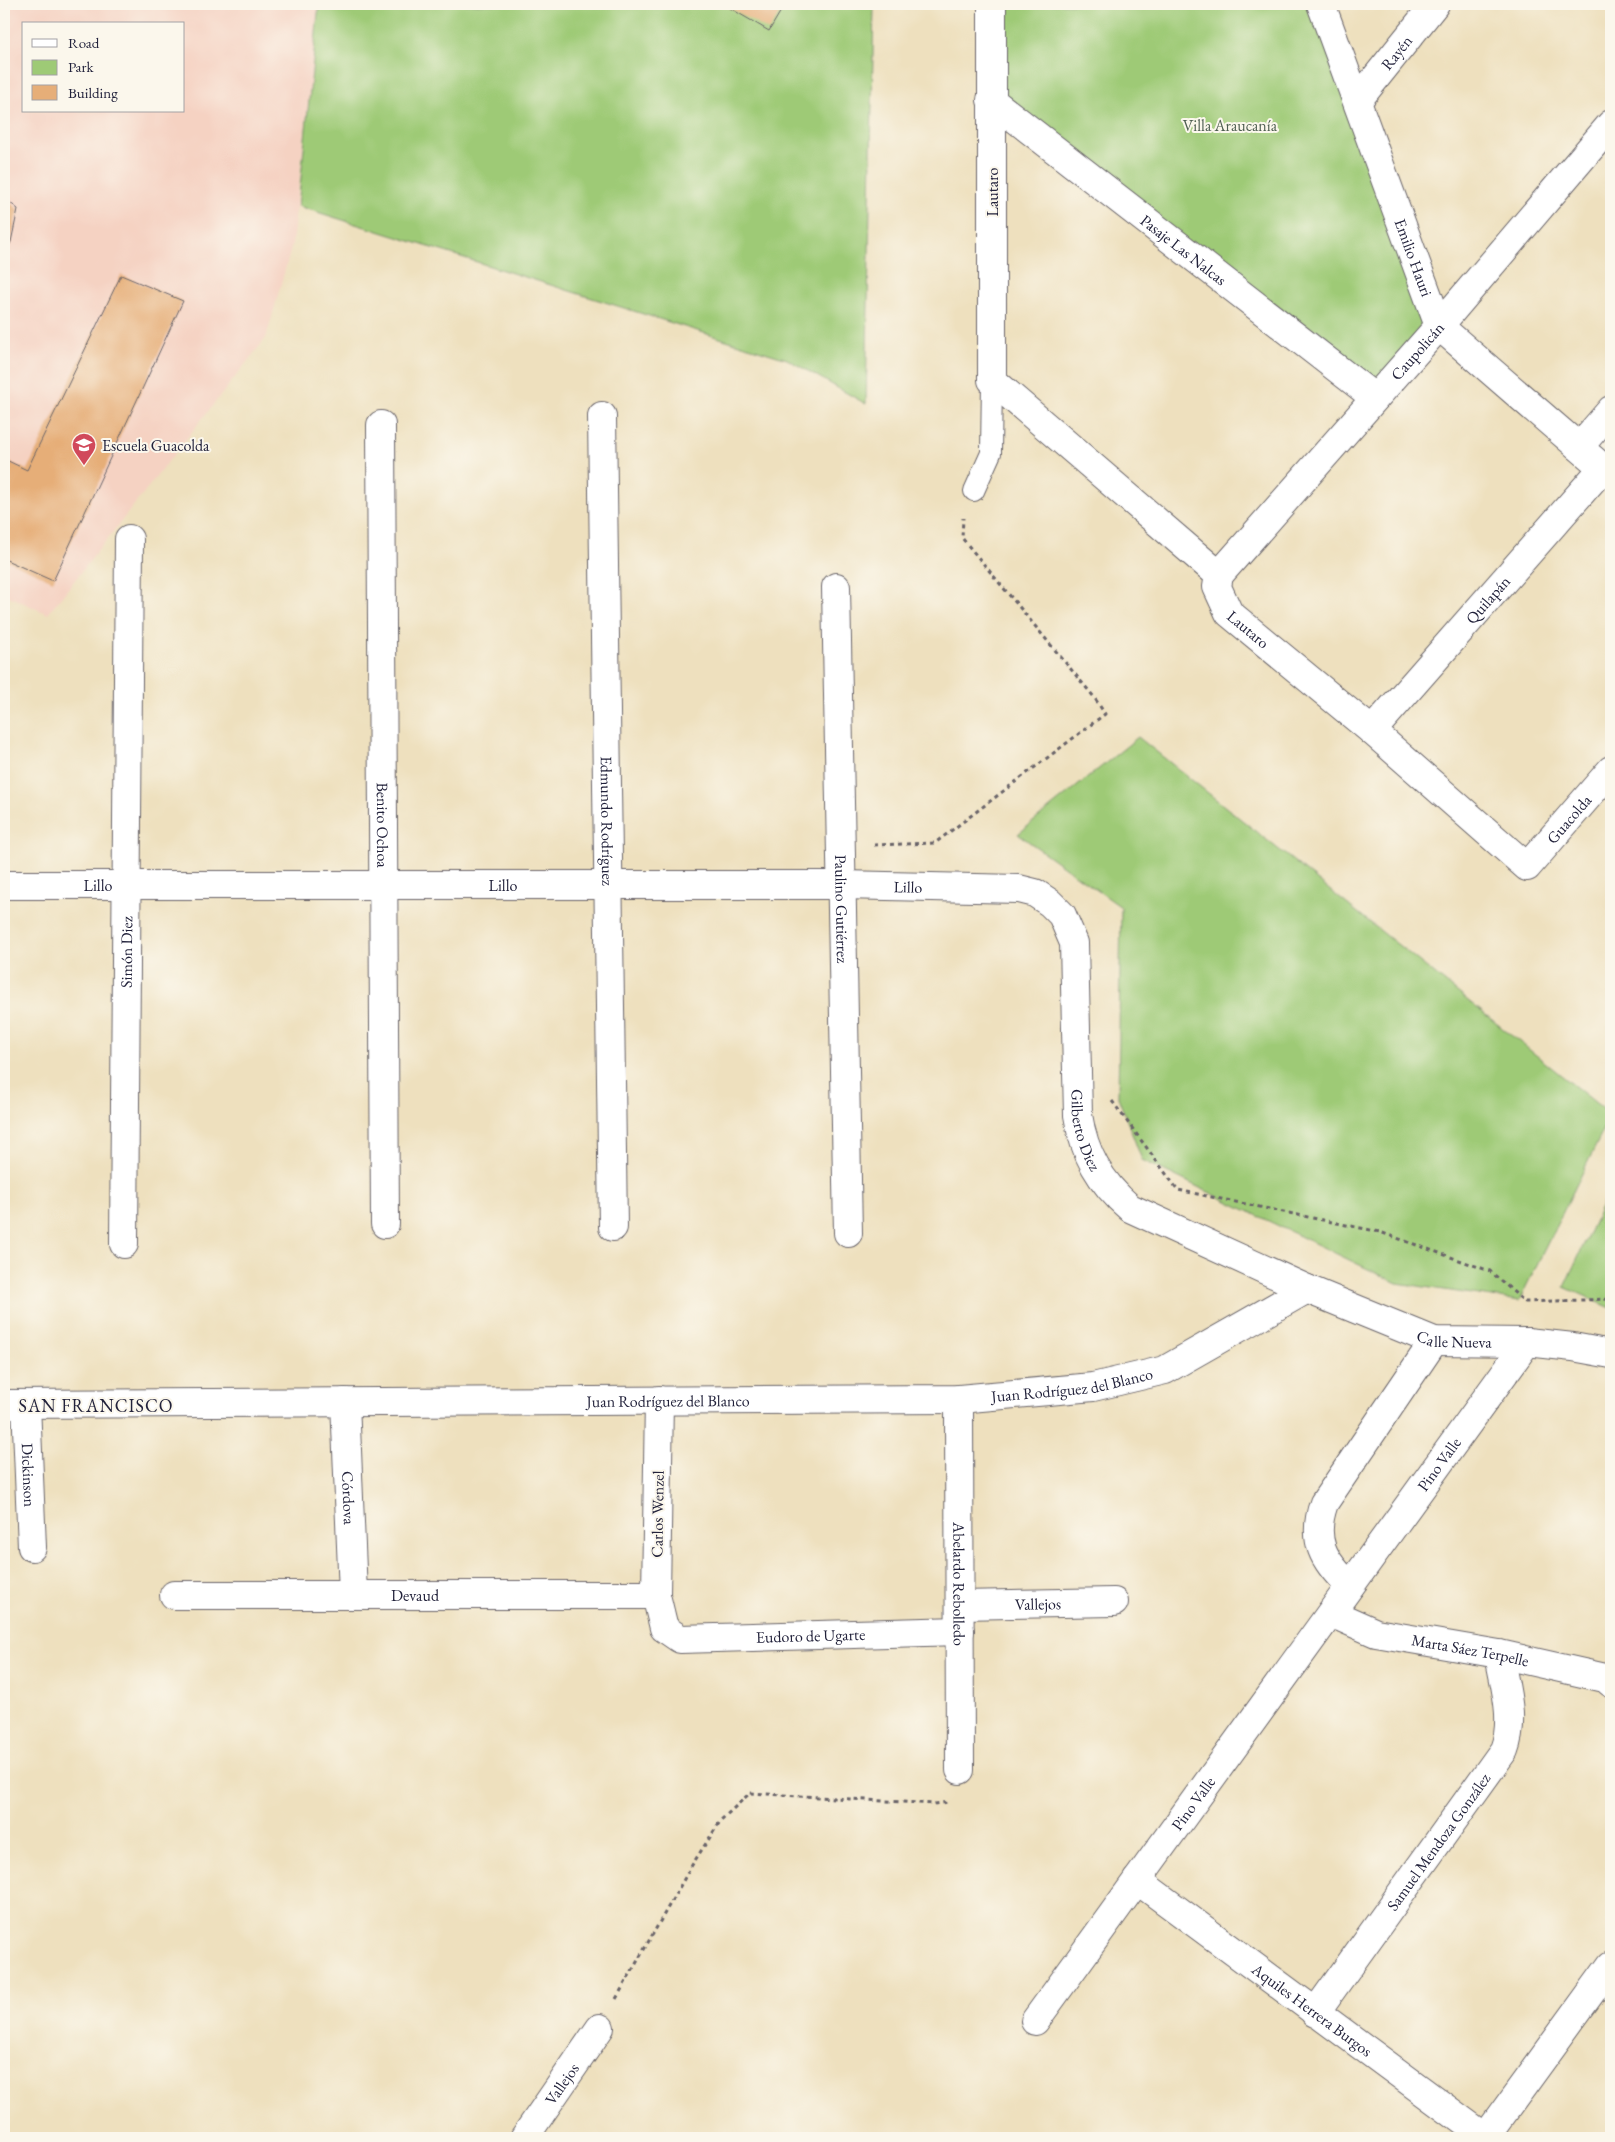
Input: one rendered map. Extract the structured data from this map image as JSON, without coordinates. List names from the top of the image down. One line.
{"streets":{"street":["Rayén","Lautaro","Pasaje Las Nalcas","Emilio Hauri","Caupolicán","Quilapán","Guacolda","Edmundo Rodríguez","Benito Ochoa","Lillo","Paulino Gutiérrez","Simón Diez","Gilberto Diez","Calle Nueva","Juan Rodríguez del Blanco","Pino Valle","Dickinson","Córdova","Carlos Wenzel","Abelardo Rebolledo","Devaud","Vallejos","Eudoro de Ugarte","Marta Sáez Terpelle","Samuel Mendoza González","Aquiles Herrera Burgos"]},"crossings":[["Rayén","Emilio Hauri"],["Lautaro","Pasaje Las Nalcas"],["Lautaro","Caupolicán"],["Lautaro","Quilapán"],["Lautaro","Guacolda"],["Pasaje Las Nalcas","Caupolicán"],["Emilio Hauri","Caupolicán"],["Emilio Hauri","Quilapán"],["Edmundo Rodríguez","Lillo"],["Benito Ochoa","Lillo"],["Lillo","Paulino Gutiérrez"],["Lillo","Simón Diez"],["Lillo","Gilberto Diez"],["Gilberto Diez","Calle Nueva"],["Gilberto Diez","Juan Rodríguez del Blanco"],["Calle Nueva","Juan Rodríguez del Blanco"],["Calle Nueva","Pino Valle"],["Juan Rodríguez del Blanco","Dickinson"],["Juan Rodríguez del Blanco","Córdova"],["Juan Rodríguez del Blanco","Carlos Wenzel"],["Juan Rodríguez del Blanco","Abelardo Rebolledo"],["Pino Valle","Marta Sáez Terpelle"],["Pino Valle","Aquiles Herrera Burgos"],["Córdova","Devaud"],["Carlos Wenzel","Devaud"],["Carlos Wenzel","Eudoro de Ugarte"],["Abelardo Rebolledo","Vallejos"],["Abelardo Rebolledo","Eudoro de Ugarte"],["Vallejos","Eudoro de Ugarte"],["Marta Sáez Terpelle","Samuel Mendoza González"],["Samuel Mendoza González","Aquiles Herrera Burgos"]],"districts":["SAN FRANCISCO"],"parks":["Villa Araucanía"],"places":{"school or university":["Escuela Guacolda"]},"legend":["Road","Park","Building"]}
